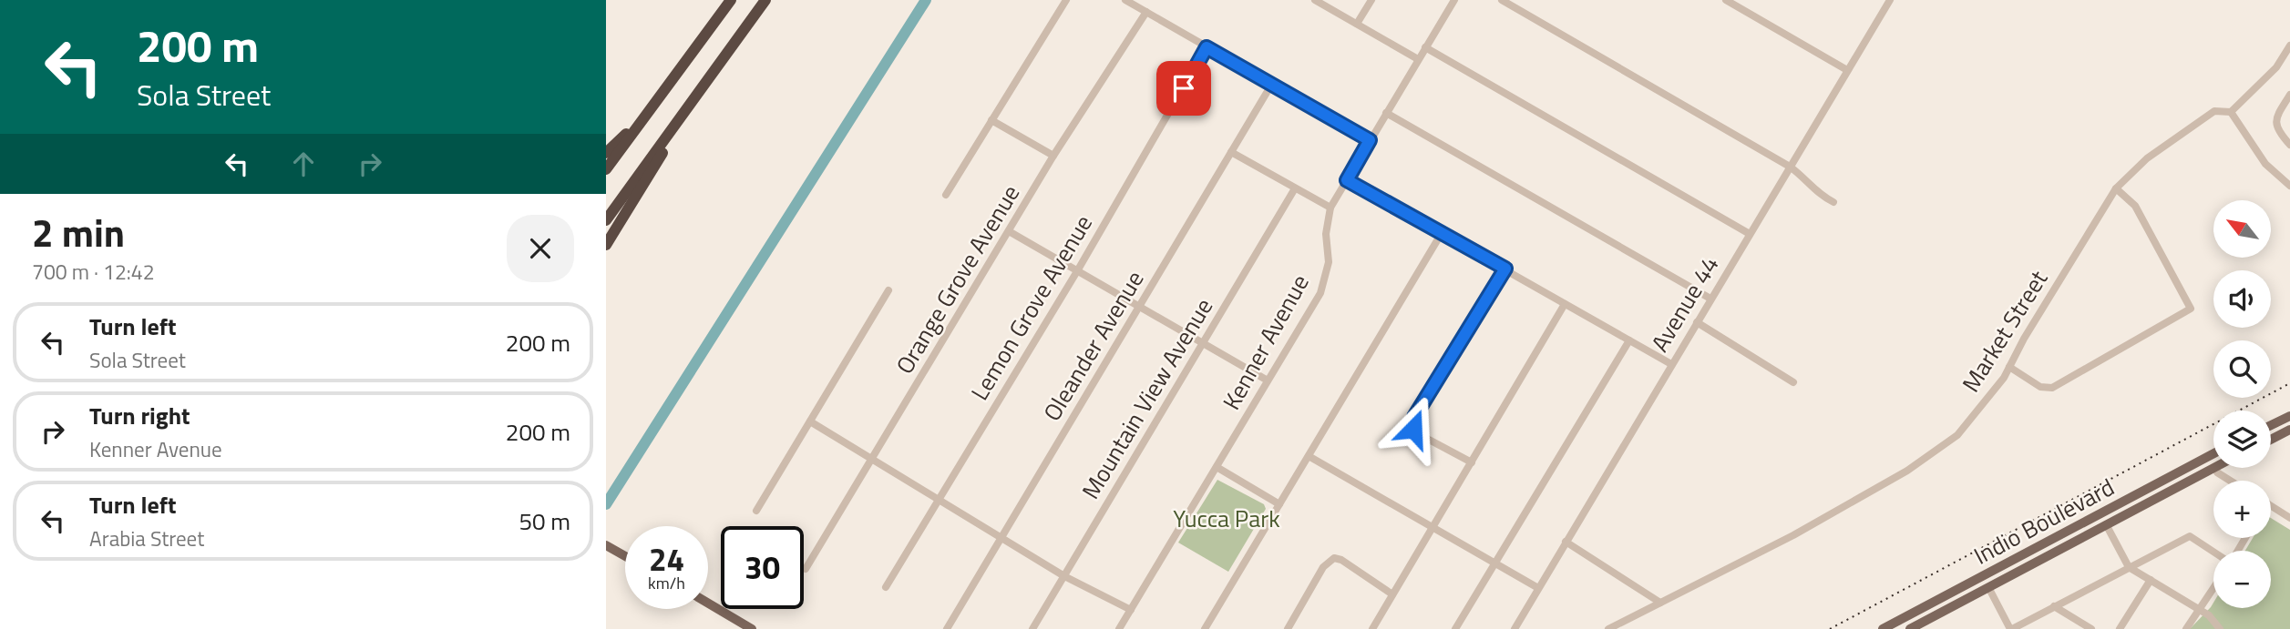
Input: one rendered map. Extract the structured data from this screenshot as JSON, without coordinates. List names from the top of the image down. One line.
{"streets":{"main road":["Indio Boulevard"],"street":["Orange Grove Avenue","Avenue 44","Lemon Grove Avenue","Market Street","Kenner Avenue","Oleander Avenue","Mountain View Avenue"]},"parks":["Yucca Park"],"north":"top left","page":{"turn":["200 m","Sola Street"],"heading":["2 min","700 m · 12:42"],"map_buttons":["+","−"],"list":[{"name":"Turn left","note":"Sola Street","value":"200 m"},{"name":"Turn right","note":"Kenner Avenue","value":"200 m"},{"name":"Turn left","note":"Arabia Street","value":"50 m"}],"speed":"24 km/h","limit":"30"}}
